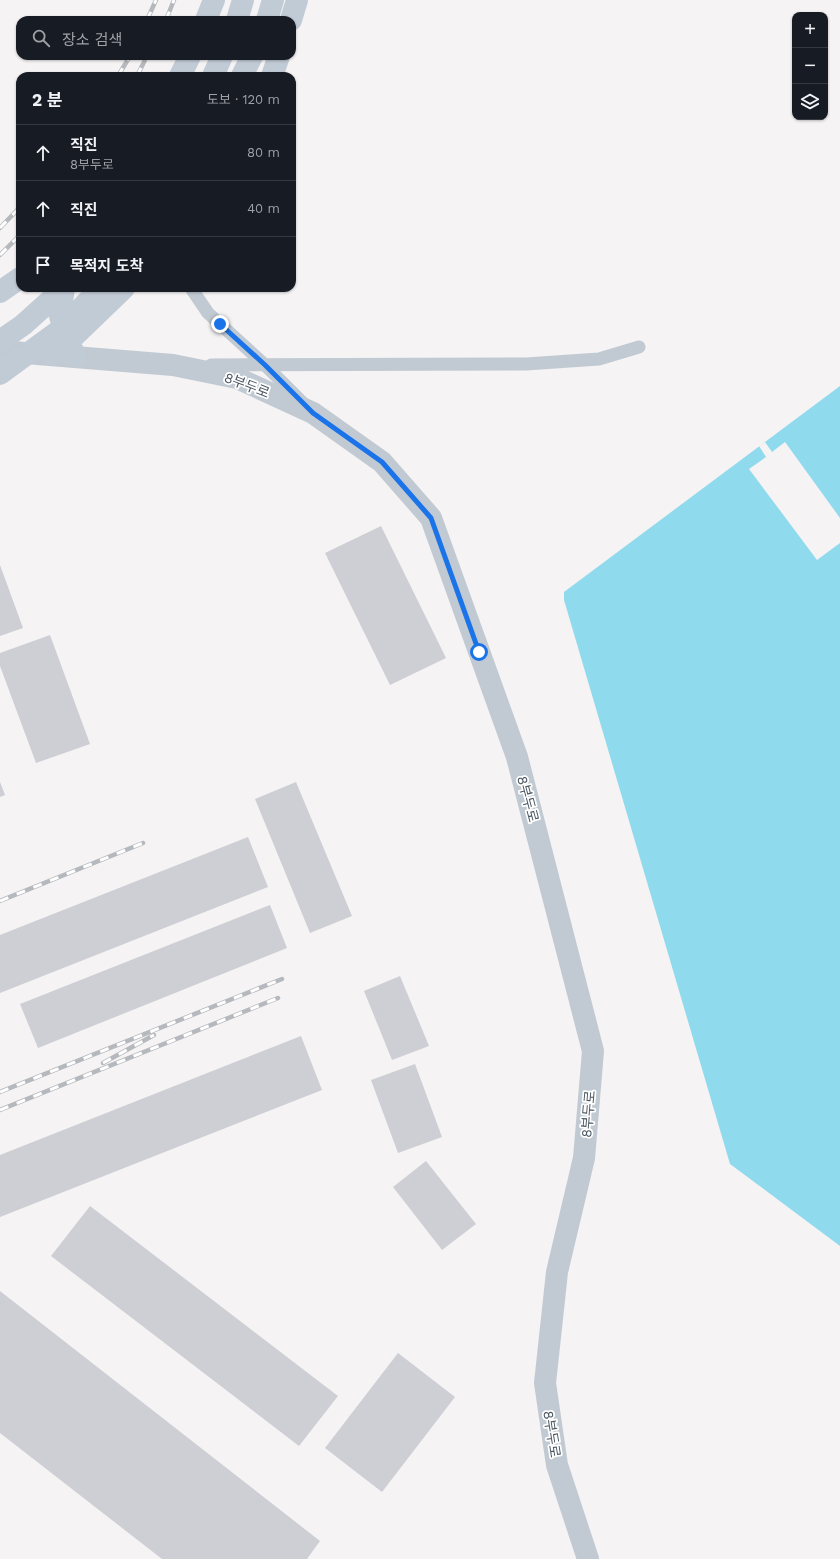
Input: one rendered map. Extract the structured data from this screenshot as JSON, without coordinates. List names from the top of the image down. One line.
{"streets":{"street":["8부두로"]},"page":{"map_buttons":["+","−"],"search":"장소 검색","heading":["2 분","도보 · 120 m"],"list":[["직진","8부두로","80 m"],["직진","40 m"],"목적지 도착"]}}
